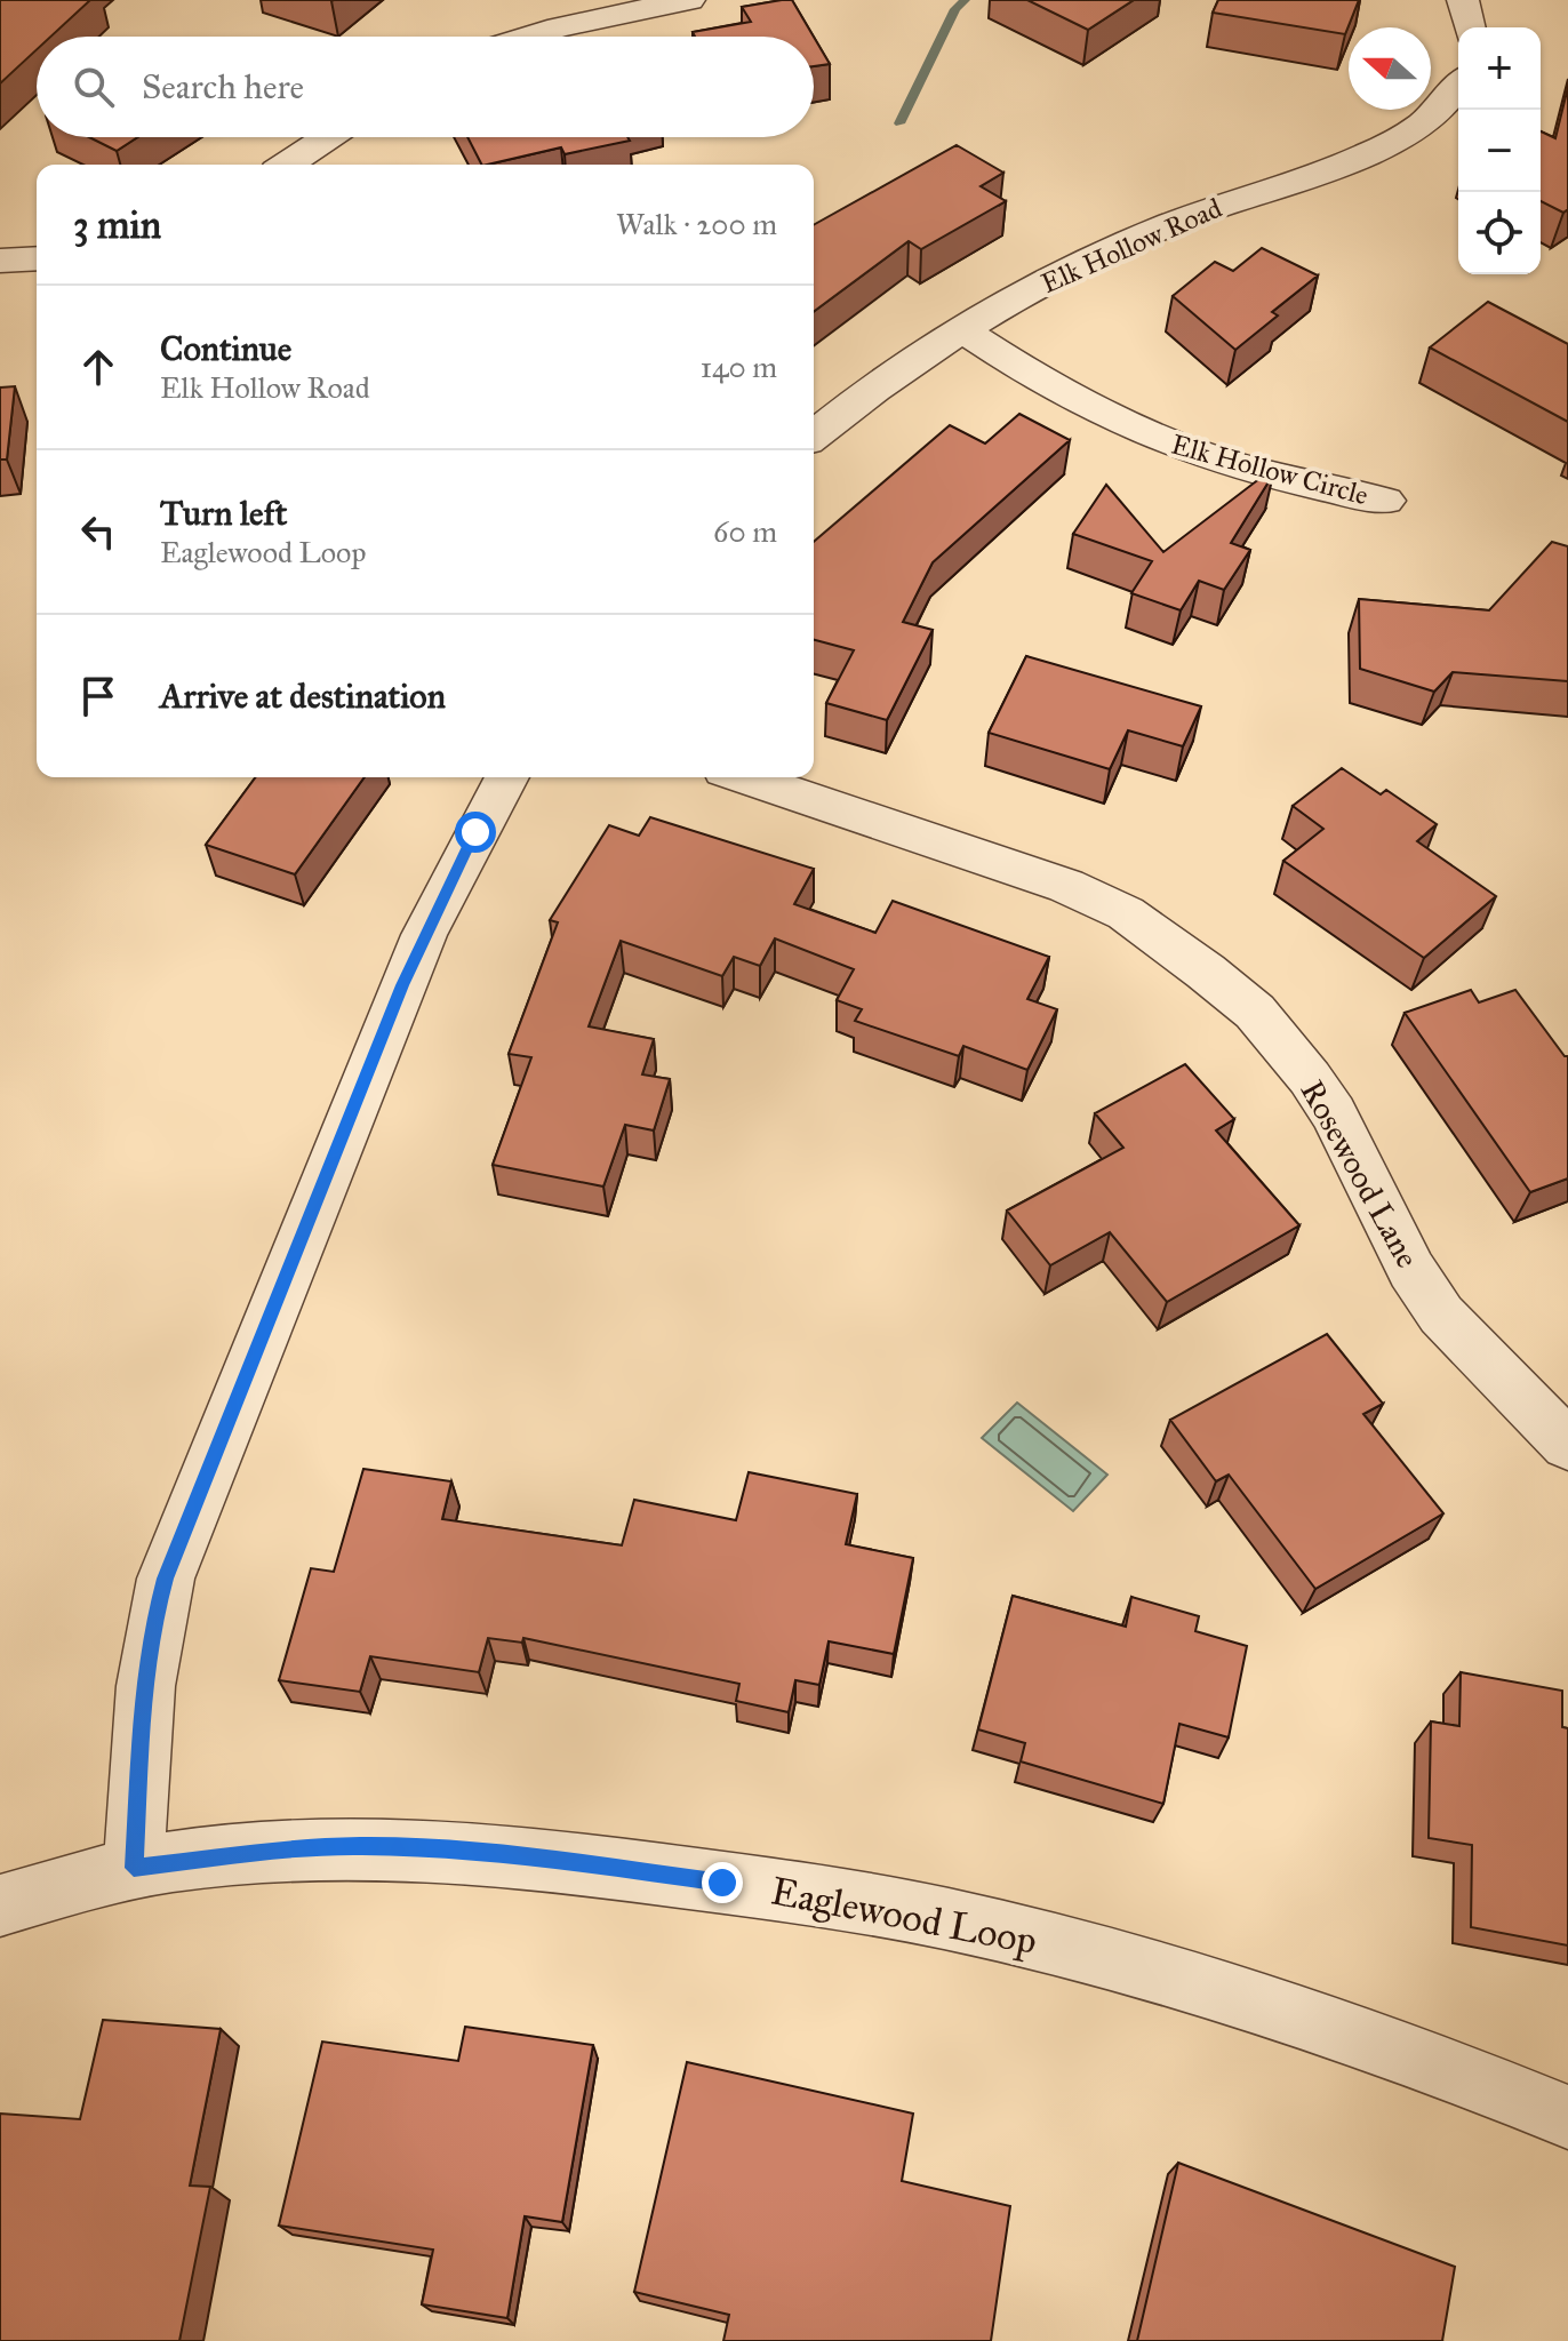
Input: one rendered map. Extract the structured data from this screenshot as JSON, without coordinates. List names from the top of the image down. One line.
{"streets":{"street":["Elk Hollow Road","Elk Hollow Circle","Rosewood Lane","Eaglewood Loop"]},"crossings":[["Elk Hollow Road","Elk Hollow Circle"]],"north":"left","page":{"map_buttons":["+","−"],"search":"Search here","heading":["3 min","Walk · 200 m"],"list":[["Continue","Elk Hollow Road","140 m"],["Turn left","Eaglewood Loop","60 m"],"Arrive at destination"]}}
